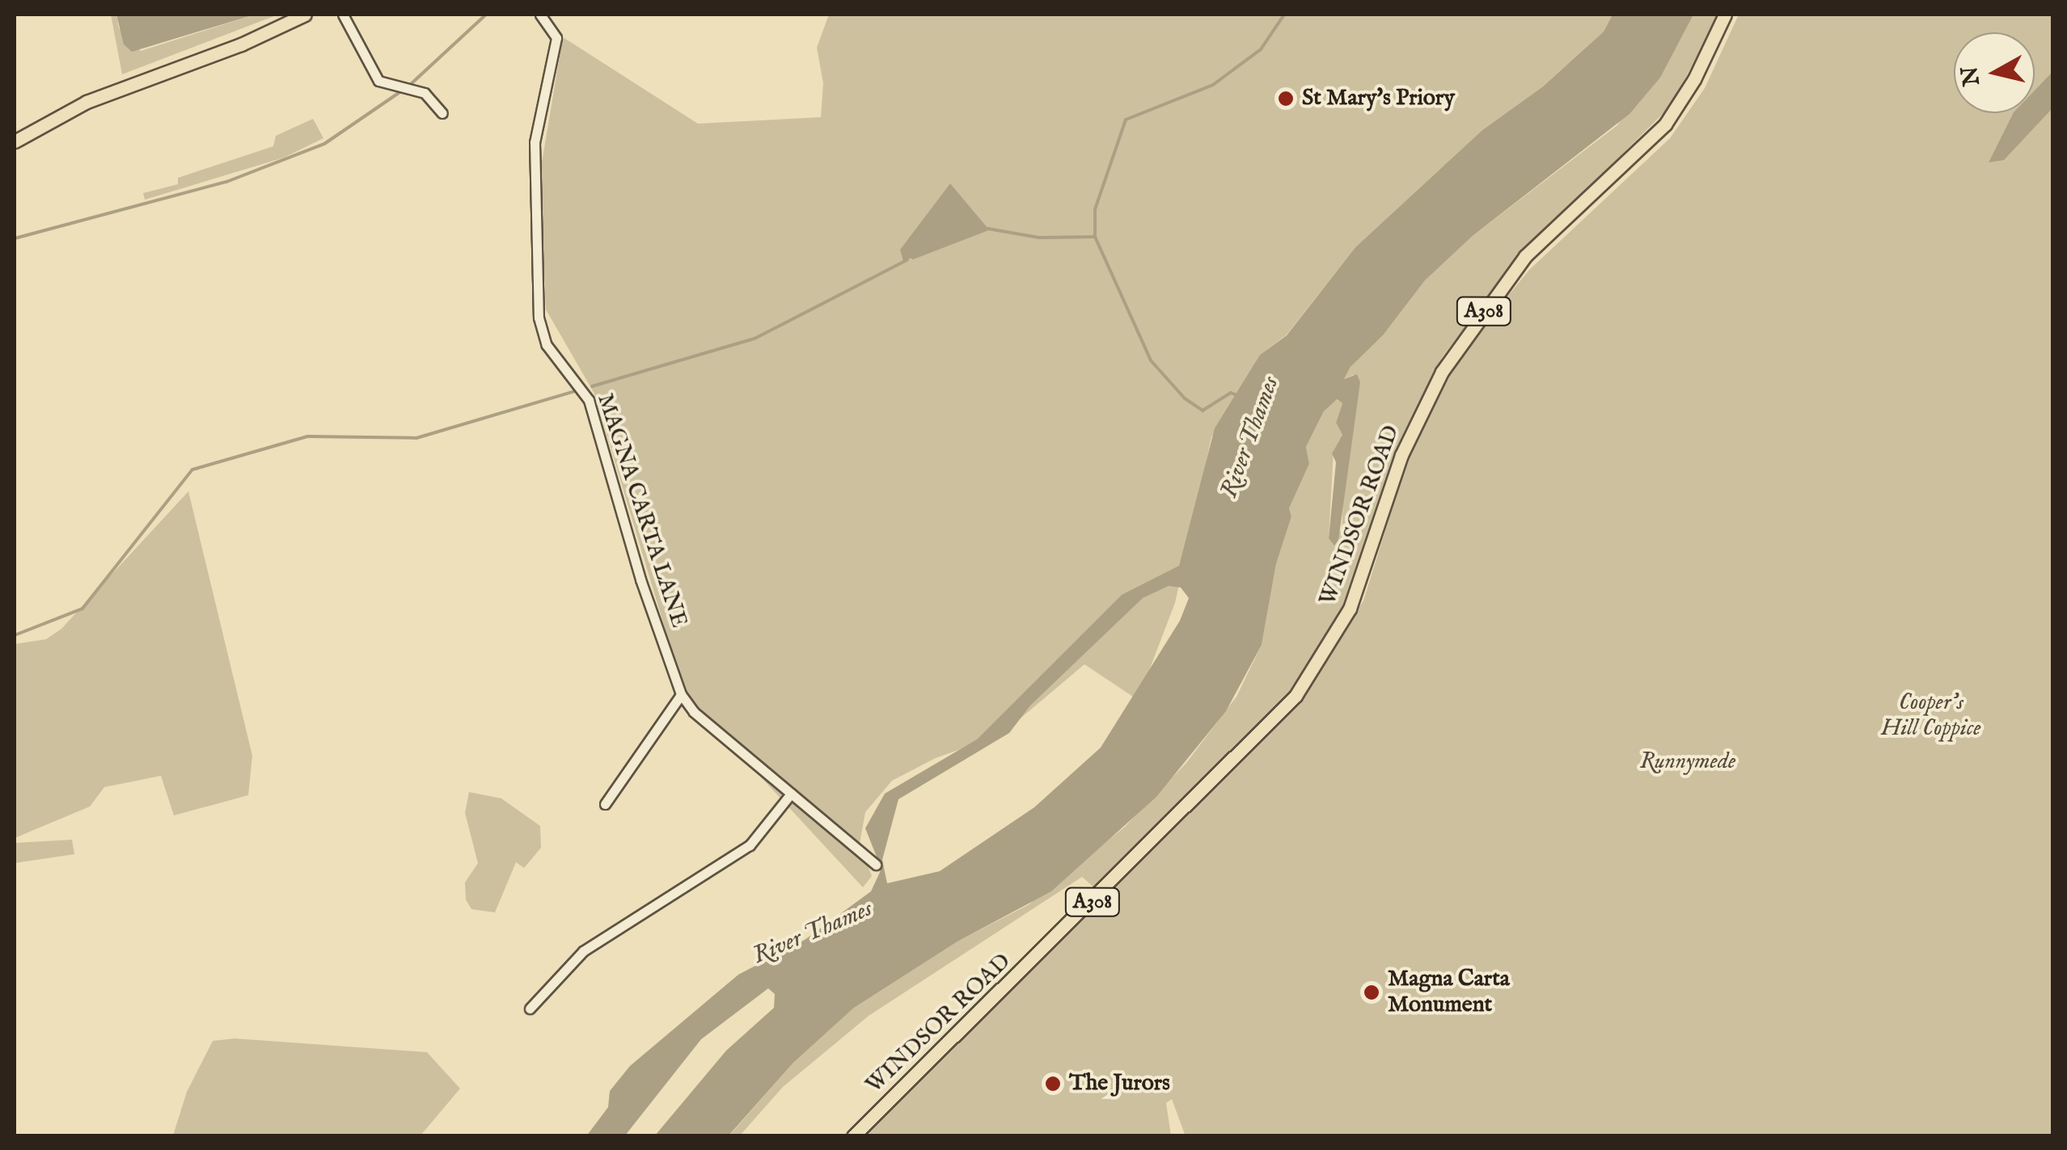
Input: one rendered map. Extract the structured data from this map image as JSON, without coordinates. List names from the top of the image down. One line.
{"streets":{"main road":["A308","WINDSOR ROAD"],"street":["MAGNA CARTA LANE"]},"water":["River Thames"],"parks":["Cooper's Hill Coppice","Runnymede"],"places":["St Mary's Priory","Magna Carta Monument","The Jurors"],"north":"left"}
